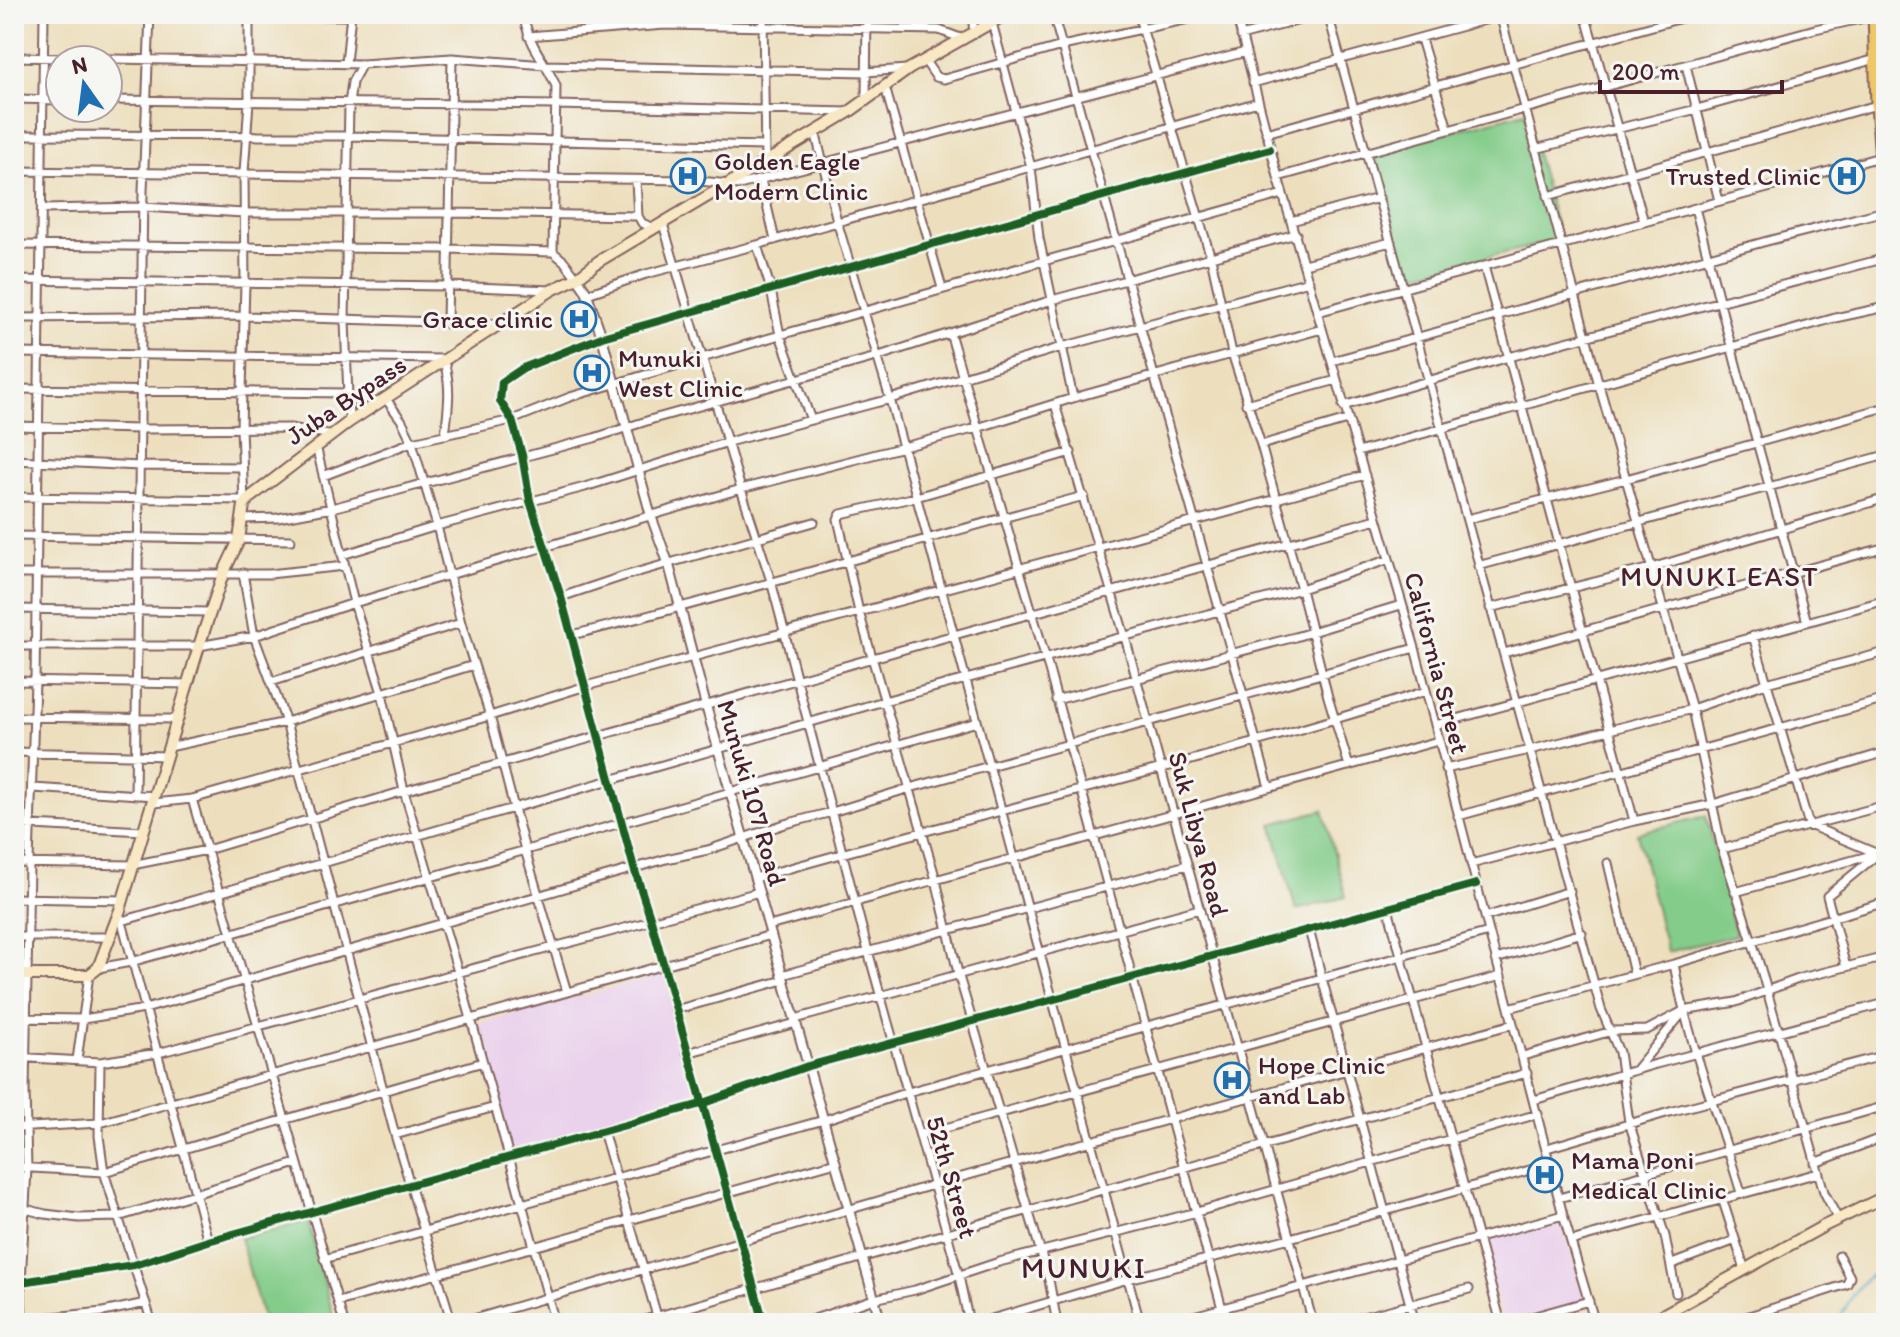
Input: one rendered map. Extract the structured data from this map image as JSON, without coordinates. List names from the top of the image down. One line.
{"streets":{"main road":["Juba Bypass"],"street":["California Street","Munuki 107 Road","Suk Libya Road","52th Street"]},"crossings":[["Juba Bypass","Munuki 107 Road"],["Juba Bypass","52th Street"]],"districts":["MUNUKI EAST","MUNUKI"],"places":{"hospital":["Golden Eagle Modern Clinic","Trusted Clinic","Grace clinic","Munuki West Clinic","Hope Clinic and Lab","Mama Poni Medical Clinic"]},"scale_bar":"200 m","north":"top"}
